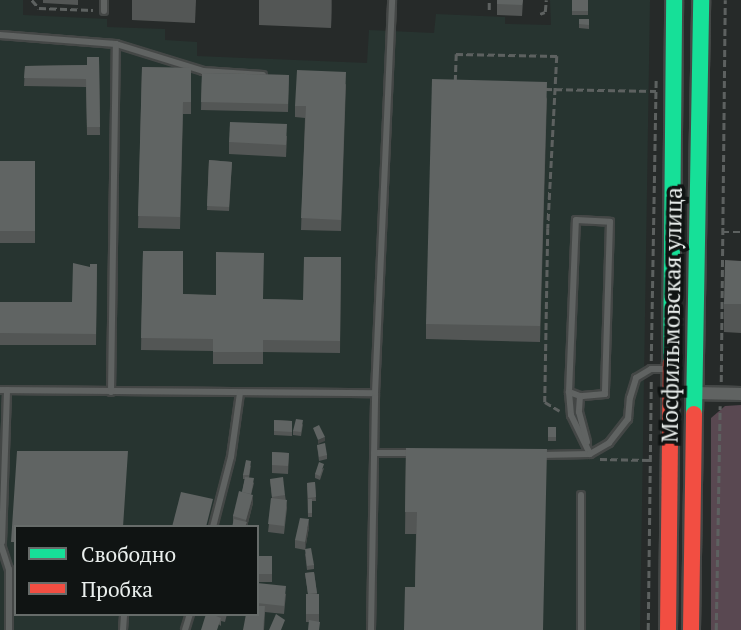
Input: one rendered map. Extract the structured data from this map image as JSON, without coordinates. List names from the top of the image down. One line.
{"streets":{"main road":["Мосфильмовская улица"]},"legend":["Свободно","Пробка"]}
